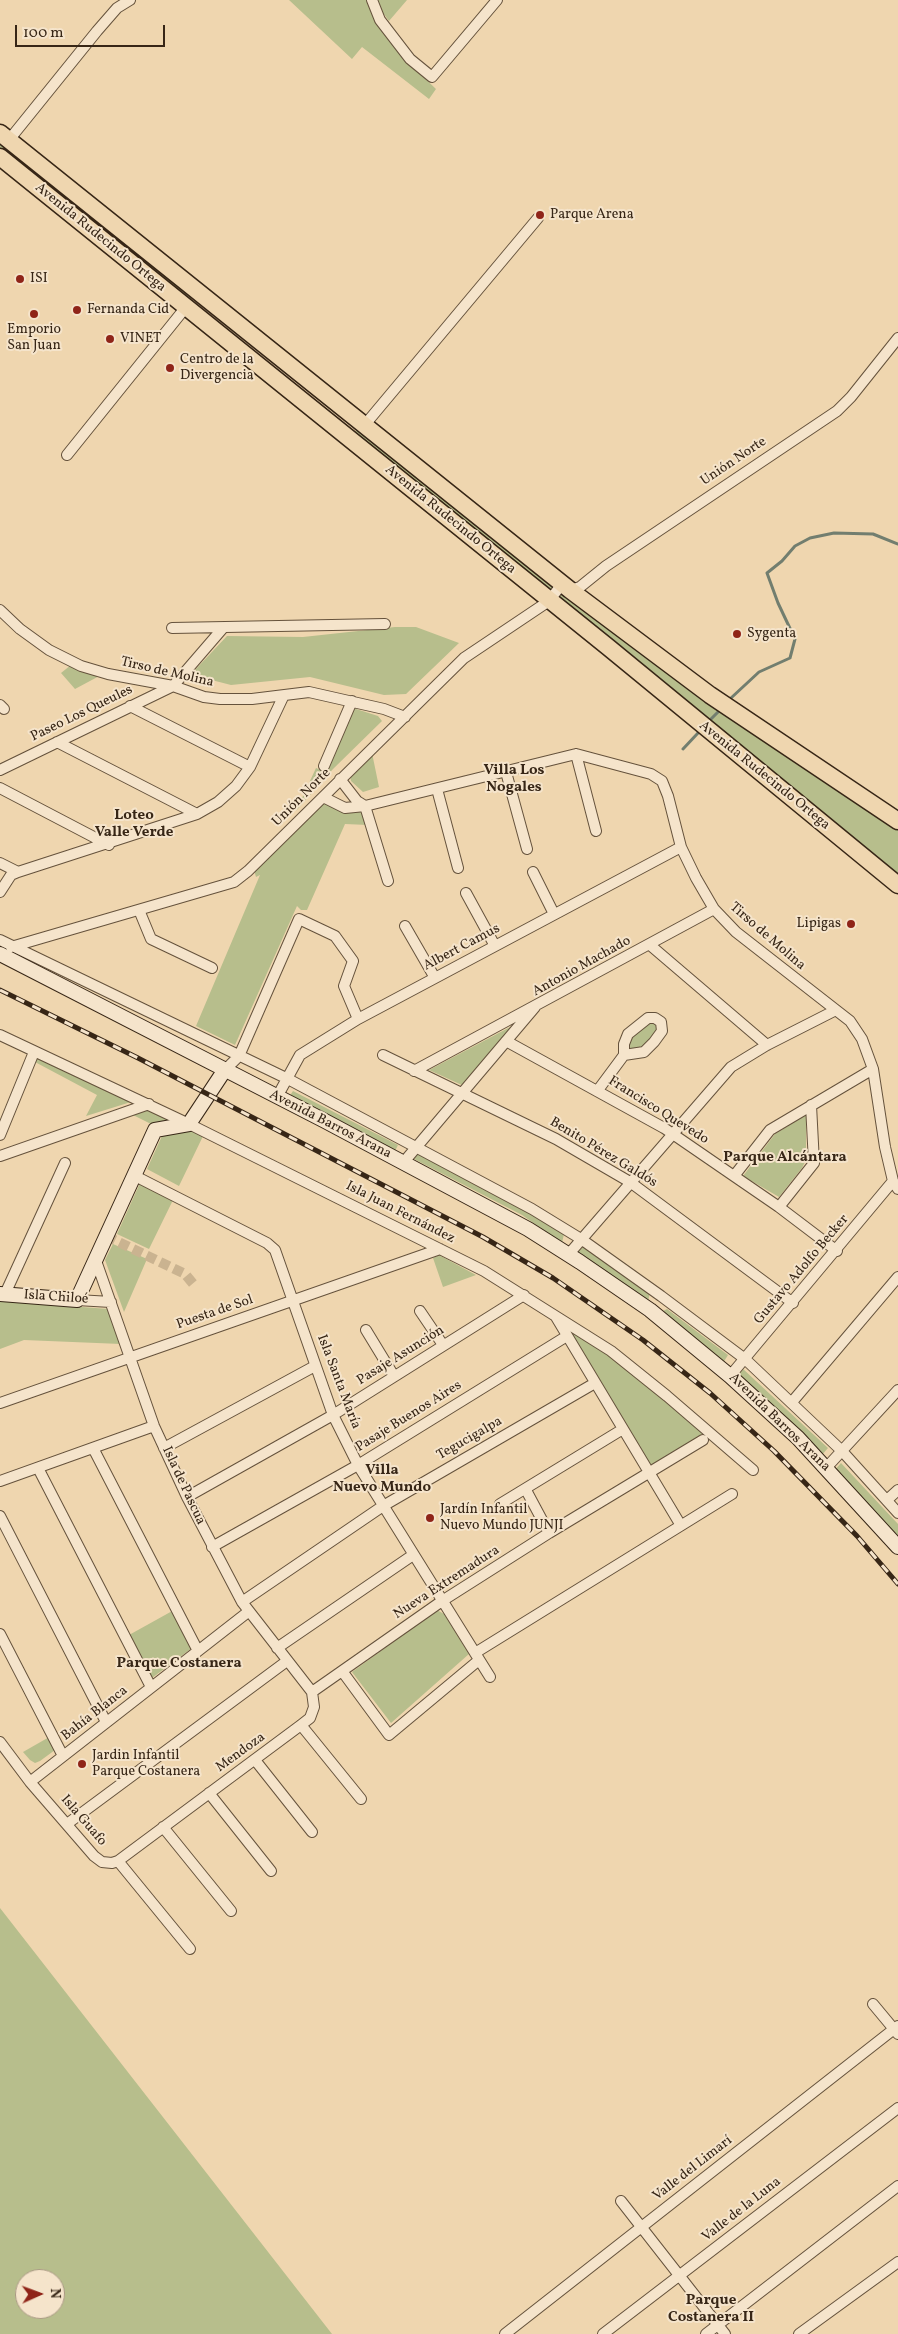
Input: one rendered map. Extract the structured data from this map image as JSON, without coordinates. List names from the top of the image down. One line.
{"streets":{"main road":["Avenida Rudecindo Ortega","Avenida Barros Arana","Isla Chiloé"],"street":["Unión Norte","Tirso de Molina","Paseo Los Queules","Albert Camus","Antonio Machado","Francisco Quevedo","Benito Pérez Galdós","Isla Juan Fernández","Gustavo Adolfo Becker","Puesta de Sol","Pasaje Asunción","Isla Santa María","Pasaje Buenos Aires","Tegucigalpa","Isla de Pascua","Nueva Extremadura","Bahía Blanca","Mendoza","Isla Guafo","Valle del Limarí","Valle de la Luna"]},"crossings":[["Avenida Rudecindo Ortega","Unión Norte"],["Unión Norte","Tirso de Molina"],["Unión Norte","Avenida Barros Arana"],["Tirso de Molina","Paseo Los Queules"],["Tirso de Molina","Albert Camus"],["Tirso de Molina","Antonio Machado"],["Tirso de Molina","Gustavo Adolfo Becker"],["Albert Camus","Avenida Barros Arana"],["Antonio Machado","Francisco Quevedo"],["Antonio Machado","Avenida Barros Arana"],["Antonio Machado","Benito Pérez Galdós"],["Francisco Quevedo","Gustavo Adolfo Becker"],["Avenida Barros Arana","Gustavo Adolfo Becker"],["Benito Pérez Galdós","Gustavo Adolfo Becker"],["Isla Juan Fernández","Puesta de Sol"],["Isla Juan Fernández","Pasaje Asunción"],["Isla Chiloé","Isla de Pascua"],["Puesta de Sol","Isla Santa María"],["Puesta de Sol","Isla de Pascua"],["Pasaje Asunción","Isla Santa María"],["Pasaje Asunción","Isla de Pascua"],["Isla Santa María","Pasaje Buenos Aires"],["Isla Santa María","Tegucigalpa"],["Isla Santa María","Nueva Extremadura"],["Pasaje Buenos Aires","Isla de Pascua"],["Tegucigalpa","Isla de Pascua"],["Isla de Pascua","Nueva Extremadura"],["Isla de Pascua","Bahía Blanca"],["Isla de Pascua","Mendoza"],["Nueva Extremadura","Mendoza"],["Bahía Blanca","Isla Guafo"],["Mendoza","Isla Guafo"]],"districts":["Villa Los Nogales","Loteo Valle Verde","Parque Alcántara","Villa Nuevo Mundo","Parque Costanera","Parque Costanera II"],"places":["Parque Arena","ISI","Fernanda Cid","Emporio San Juan","VINET","Centro de la Divergencia","Sygenta","Lipigas","Jardín Infantil Nuevo Mundo JUNJI","Jardin Infantil Parque Costanera"],"scale_bar":"100 m","north":"right"}
